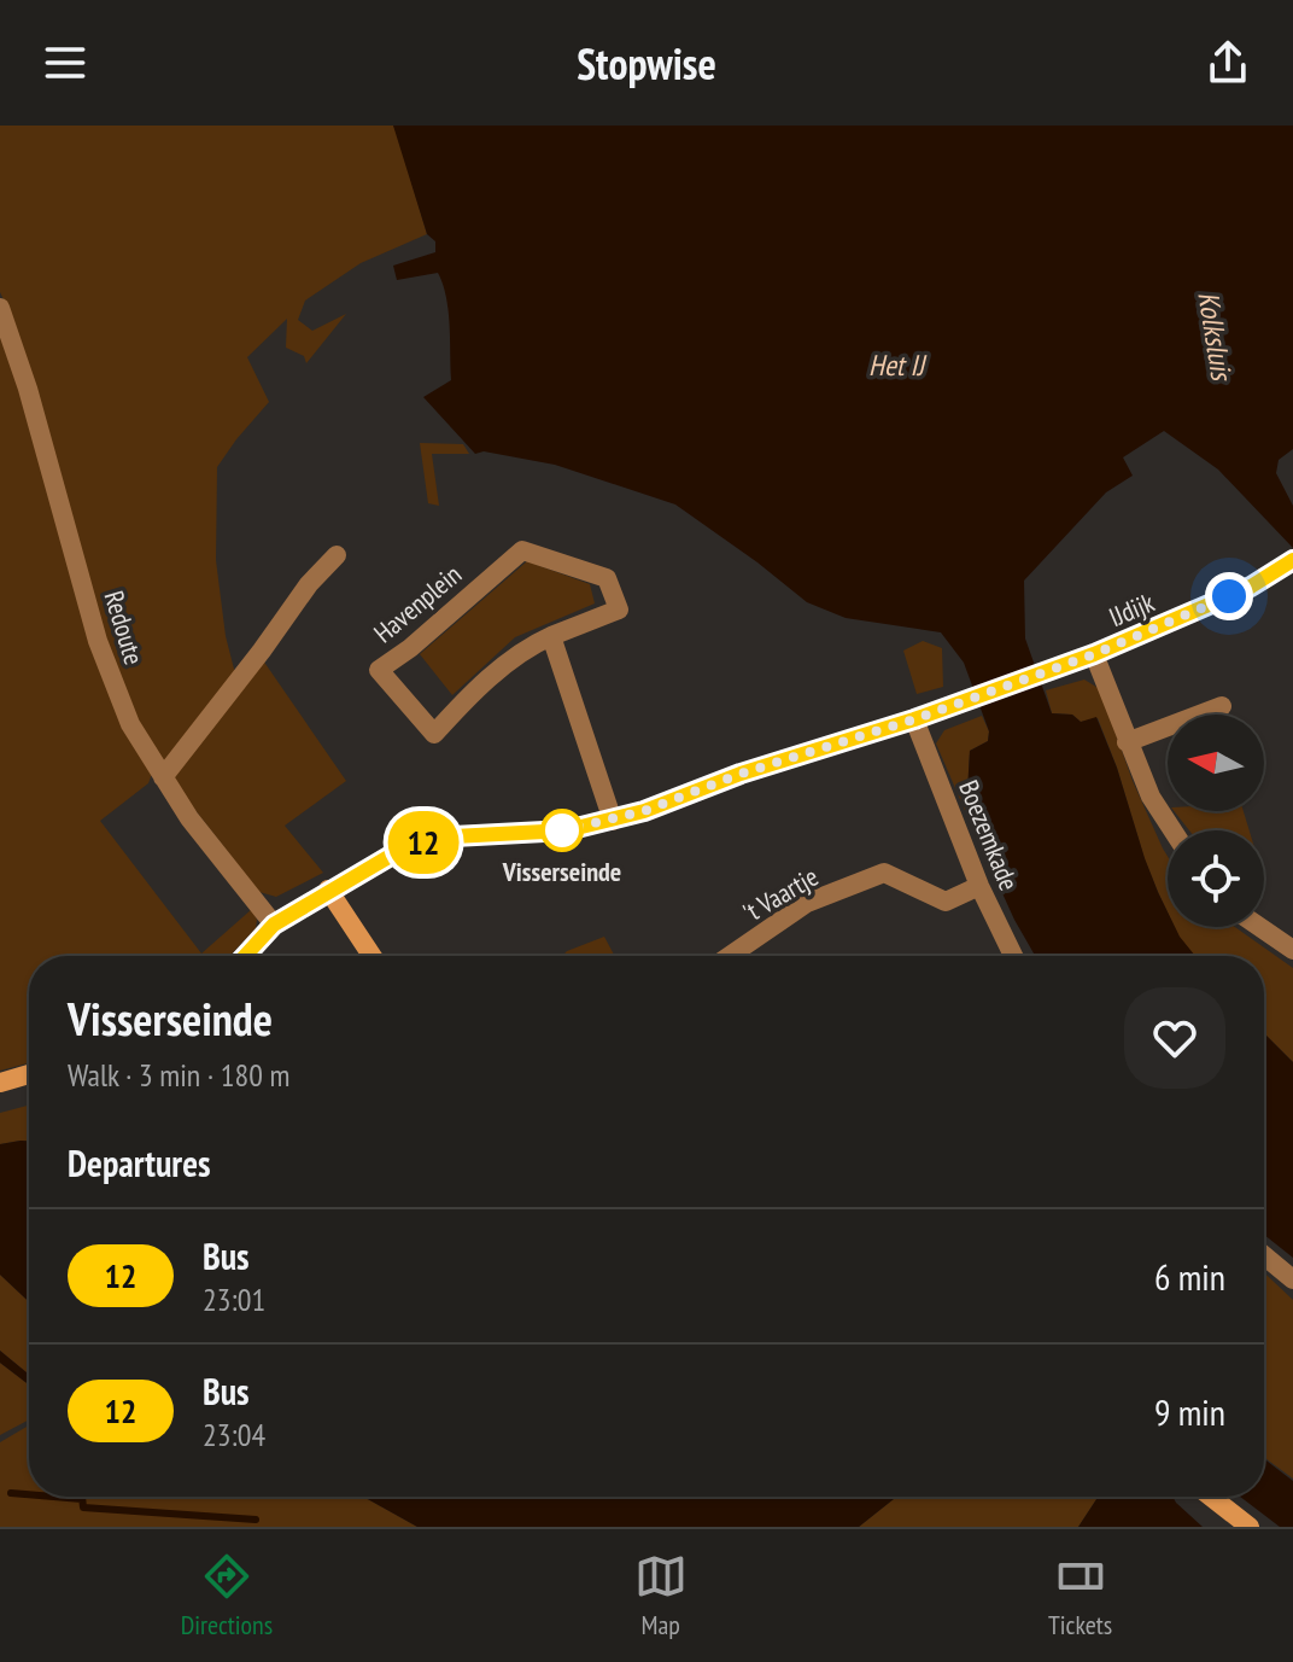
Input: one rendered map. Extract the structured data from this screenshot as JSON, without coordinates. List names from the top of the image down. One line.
{"streets":{"street":["Havenplein","IJdijk","Redoute","Boezemkade","'t Vaartje"]},"crossings":[["IJdijk","Boezemkade"],["Boezemkade","'t Vaartje"]],"water":["Kolksluis","Het IJ"],"places":["Visserseinde"],"lines":["bus line 12"],"north":"left","page":{"header":"Stopwise","on_map":"12","heading":[["Visserseinde","Walk · 3 min · 180 m"],"Departures"],"list":[{"mark":"12","name":"Bus","note":"23:01","value":"6 min"},{"mark":"12","name":"Bus","note":"23:04","value":"9 min"}],"tabs":["Directions","Map","Tickets"]}}
